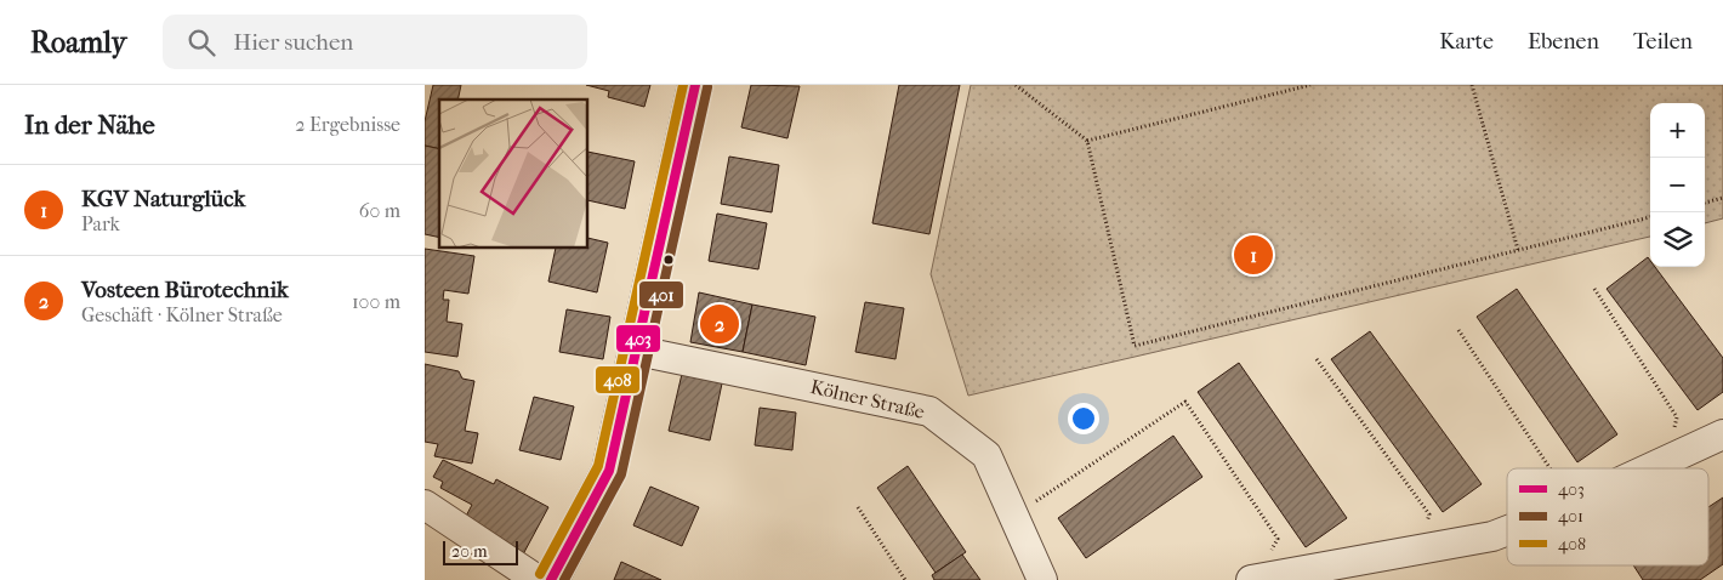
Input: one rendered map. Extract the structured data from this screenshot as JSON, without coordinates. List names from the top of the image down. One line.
{"streets":{"street":["Kölner Straße"]},"lines":["transit line 403","transit line 408","transit line 401"],"legend":["403","401","408"],"scale_bar":"20 m","page":{"header":"Roamly","search":"Hier suchen","nav":["Karte","Ebenen","Teilen"],"heading":["In der Nähe","2 Ergebnisse"],"map_buttons":["+","−"],"list":[{"mark":"1","name":"KGV Naturglück","note":"Park","value":"60 m"},{"mark":"2","name":"Vosteen Bürotechnik","note":"Geschäft · Kölner Straße","value":"100 m"}],"pins":["1","2"],"scale":"20 m"}}
